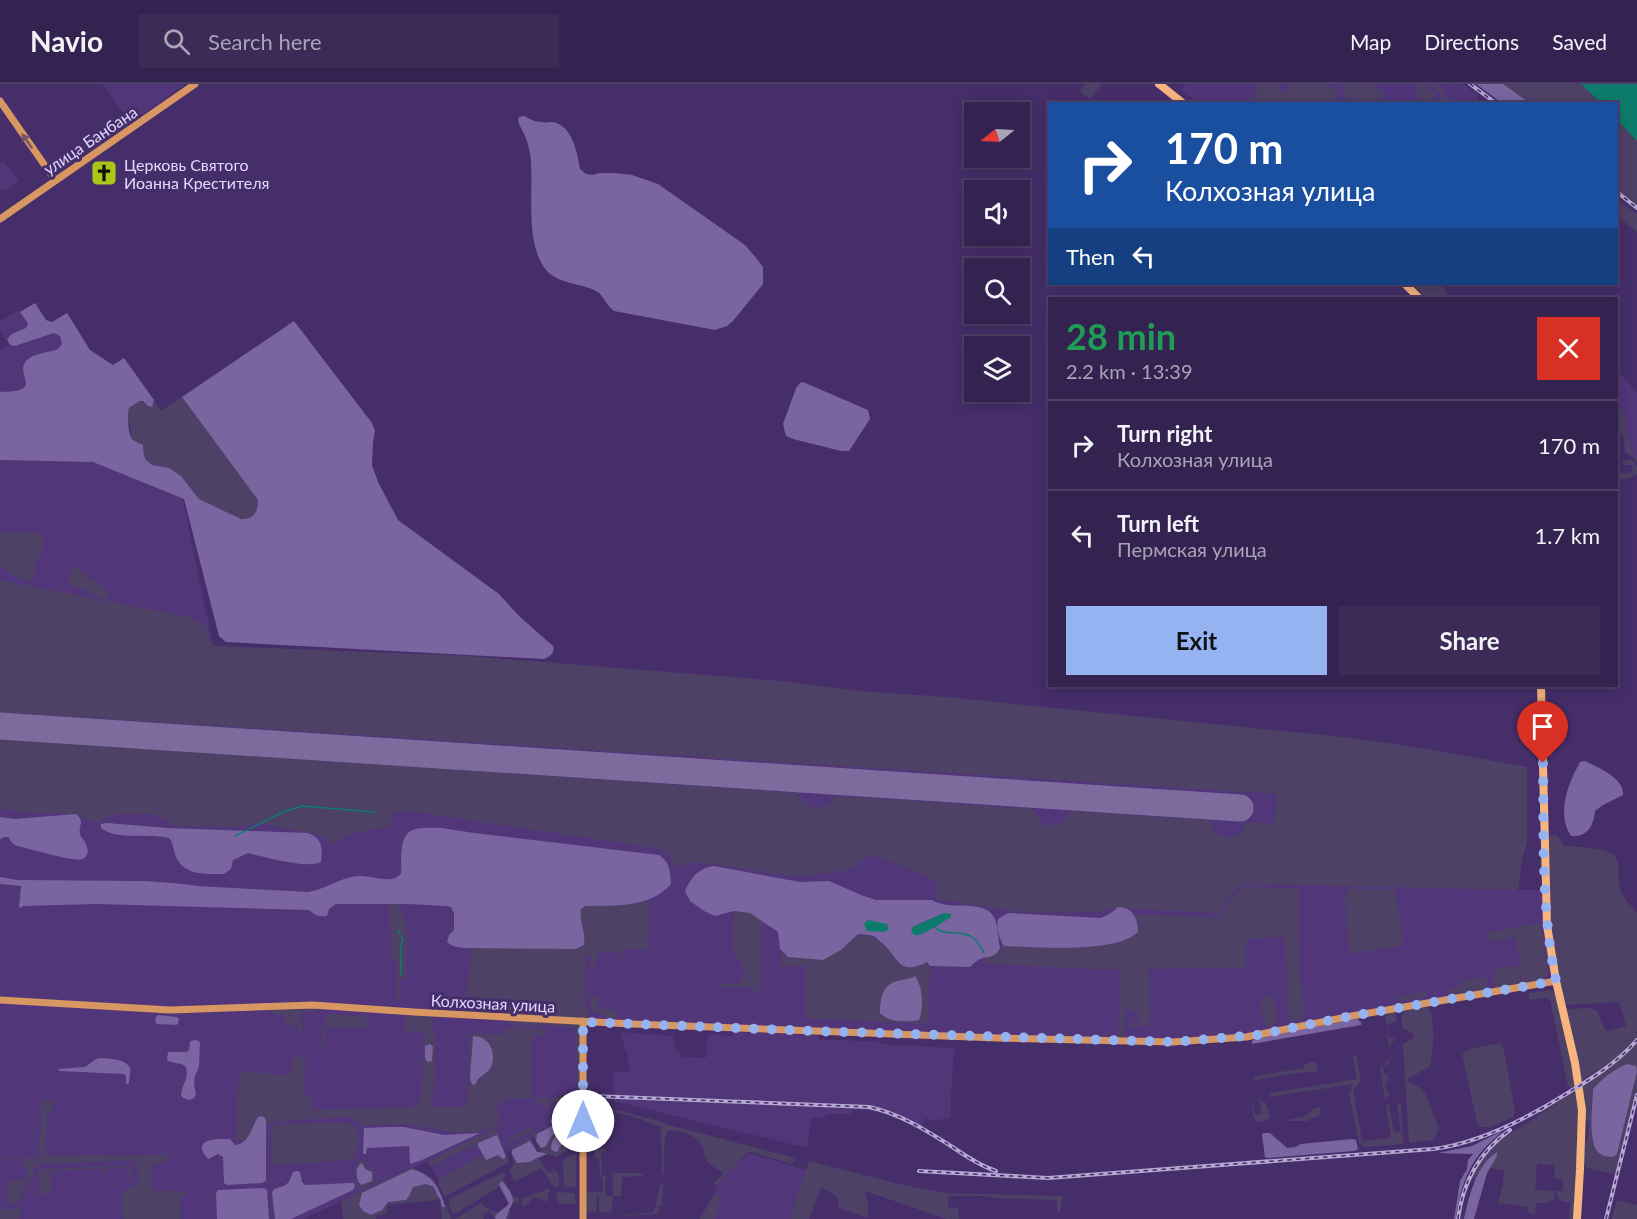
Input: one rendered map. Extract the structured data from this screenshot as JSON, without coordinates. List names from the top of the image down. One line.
{"streets":{"street":["улица Банбана","Колхозная улица"]},"places":{"church":["Церковь Святого Иоанна Крестителя"]},"north":"left","page":{"header":"Navio","search":"Search here","nav":["Map","Directions","Saved"],"turn":["170 m","Колхозная улица"],"then":"Then","heading":["28 min","2.2 km · 13:39"],"list":[{"name":"Turn right","note":"Колхозная улица","value":"170 m"},{"name":"Turn left","note":"Пермская улица","value":"1.7 km"}],"buttons":["Exit","Share"]}}
